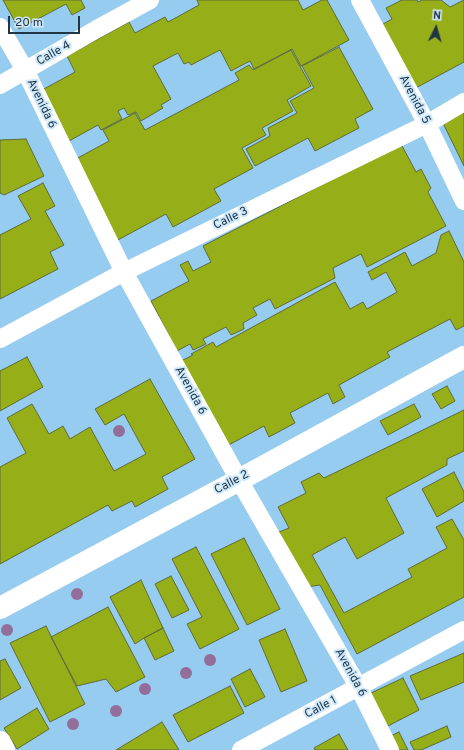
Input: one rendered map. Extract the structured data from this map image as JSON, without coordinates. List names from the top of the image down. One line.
{"streets":{"main road":["Calle 2"],"street":["Calle 4","Avenida 5","Avenida 6","Calle 3","Calle 1"]},"crossings":[["Calle 4","Avenida 6"],["Avenida 5","Calle 3"],["Avenida 6","Calle 3"],["Avenida 6","Calle 2"],["Avenida 6","Calle 1"]],"scale_bar":"20 m","north":"top"}
